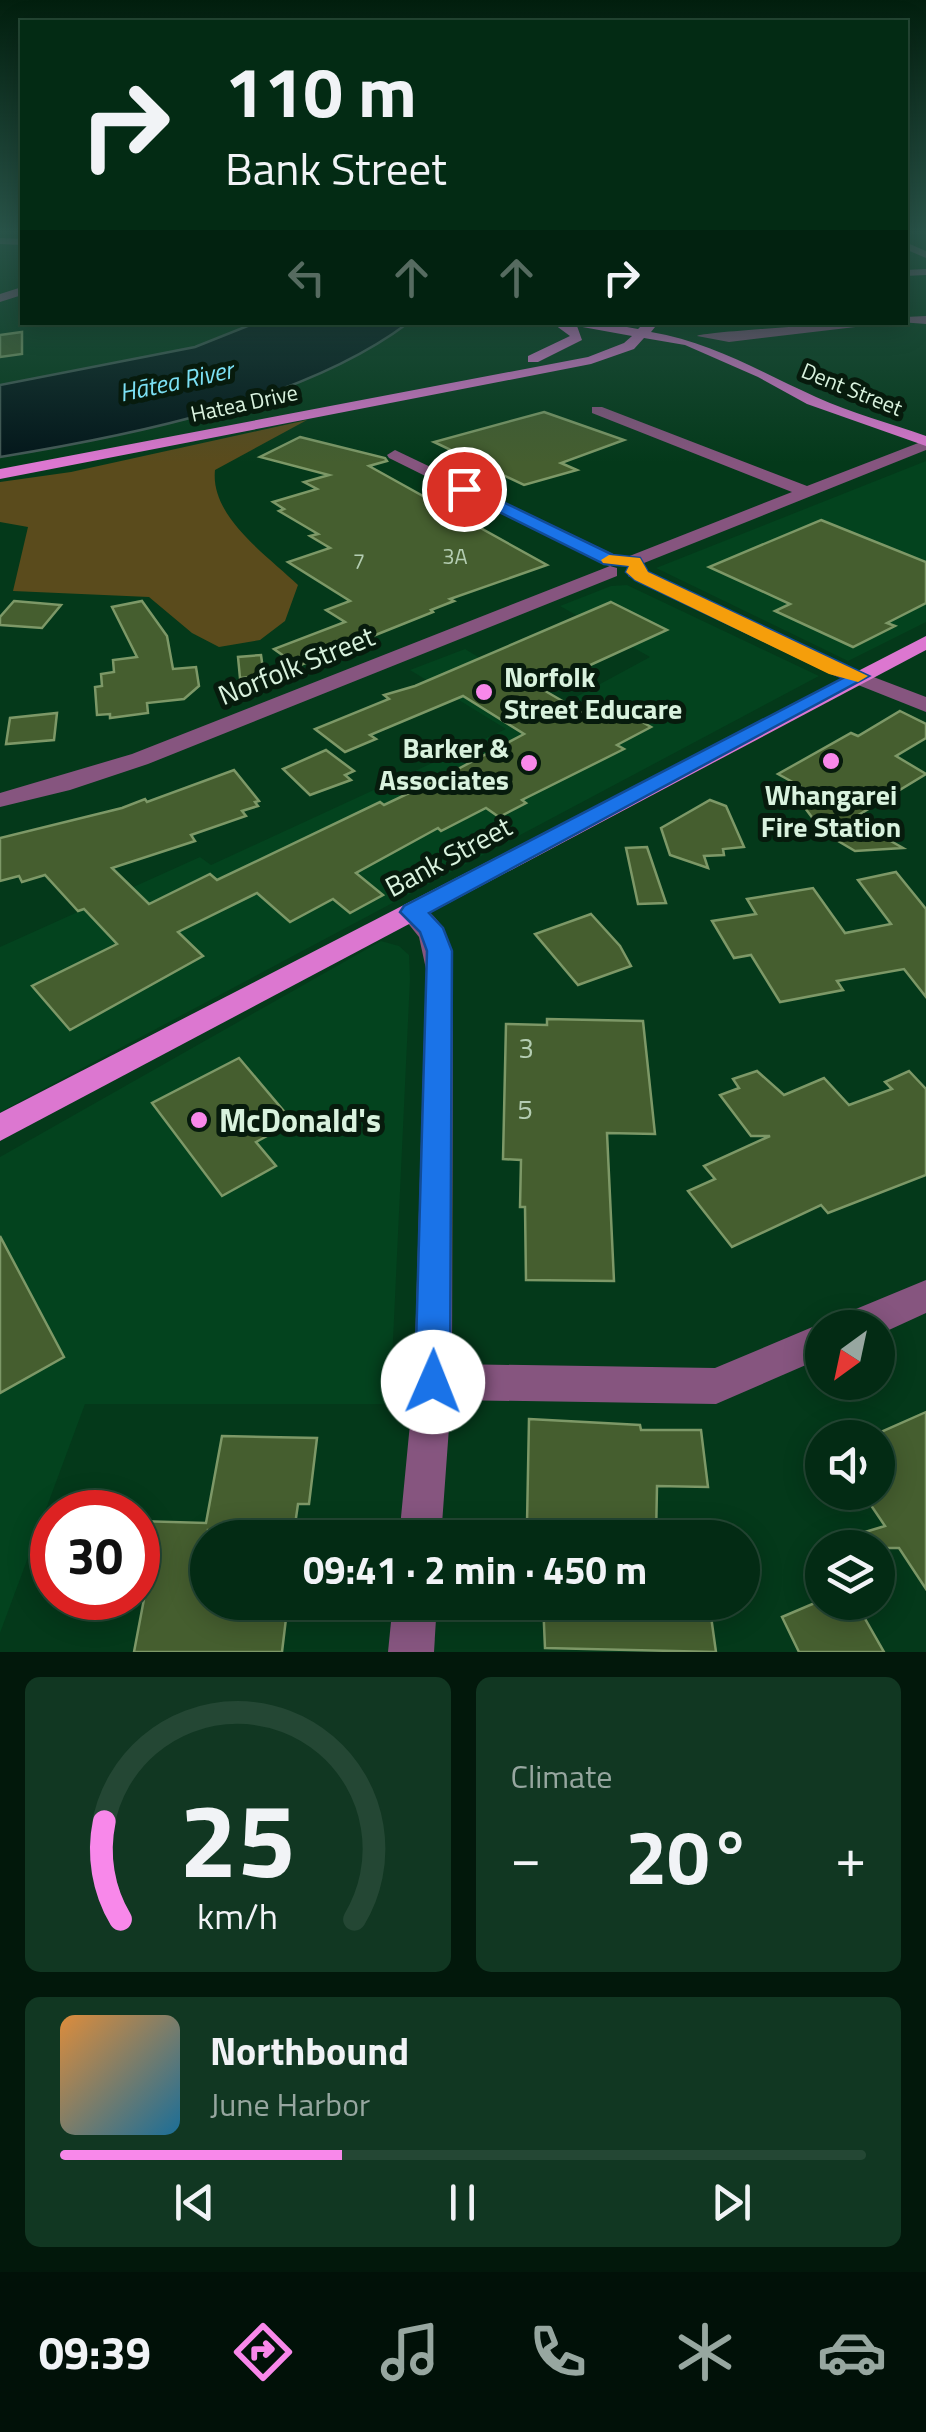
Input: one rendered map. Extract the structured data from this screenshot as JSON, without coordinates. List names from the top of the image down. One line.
{"streets":{"main road":["Dent Street","Hatea Drive","Bank Street"],"street":["Norfolk Street"]},"crossings":[["Dent Street","Hatea Drive"]],"water":["Hātea River"],"places":["Norfolk Street Educare","Whangarei Fire Station","Barker & Associates","McDonald's"],"house_numbers":["3A","7","3","5"],"north":"bottom left","page":{"turn":["110 m","Bank Street"],"limit":"30","trip":"09:41 · 2 min · 450 m","tile":"Climate","heat":["−","20°","+"],"song":["Northbound","June Harbor"],"tabs":"09:39","gauge":["25","km/h"]}}
